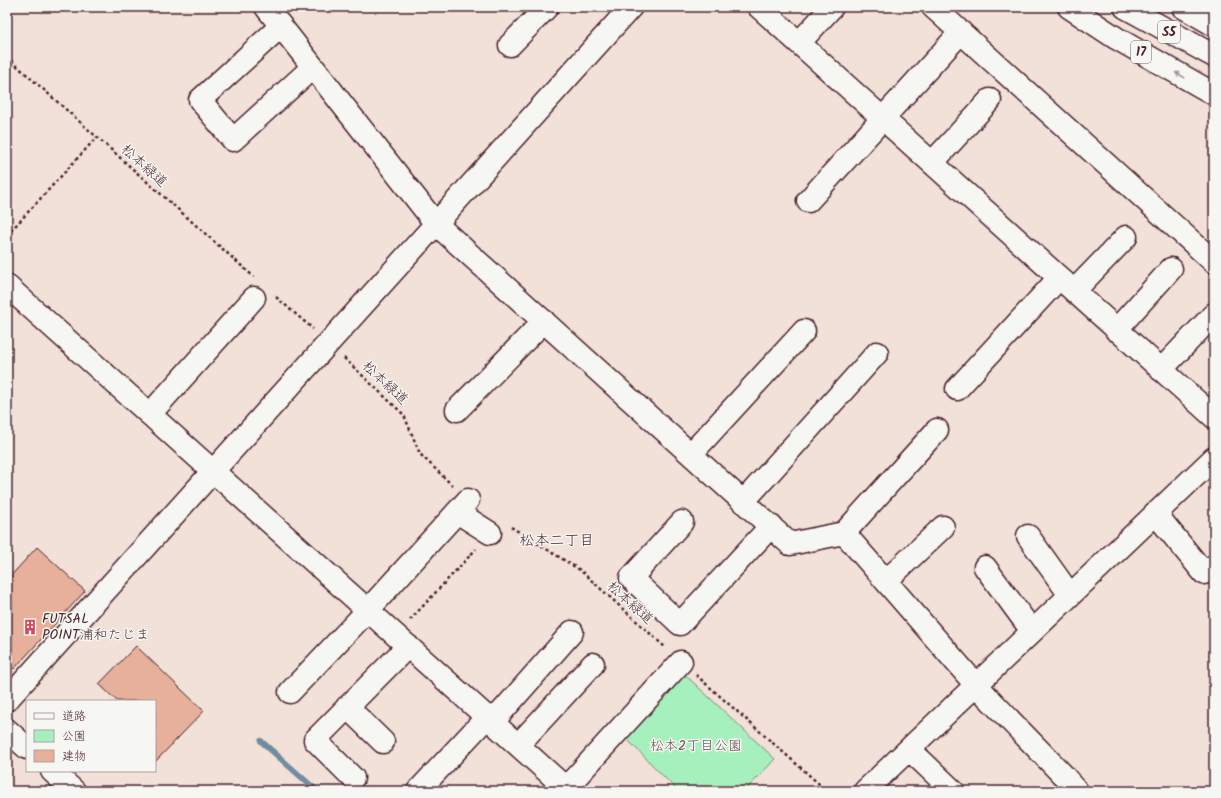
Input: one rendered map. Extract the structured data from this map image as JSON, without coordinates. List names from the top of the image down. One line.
{"streets":{"main road":["S5","17"],"path":["松本緑道"]},"districts":["松本二丁目"],"parks":["松本2丁目公園"],"places":{"building":["FUTSAL POINT浦和たじま"]},"legend":["道路","公園","建物"]}
